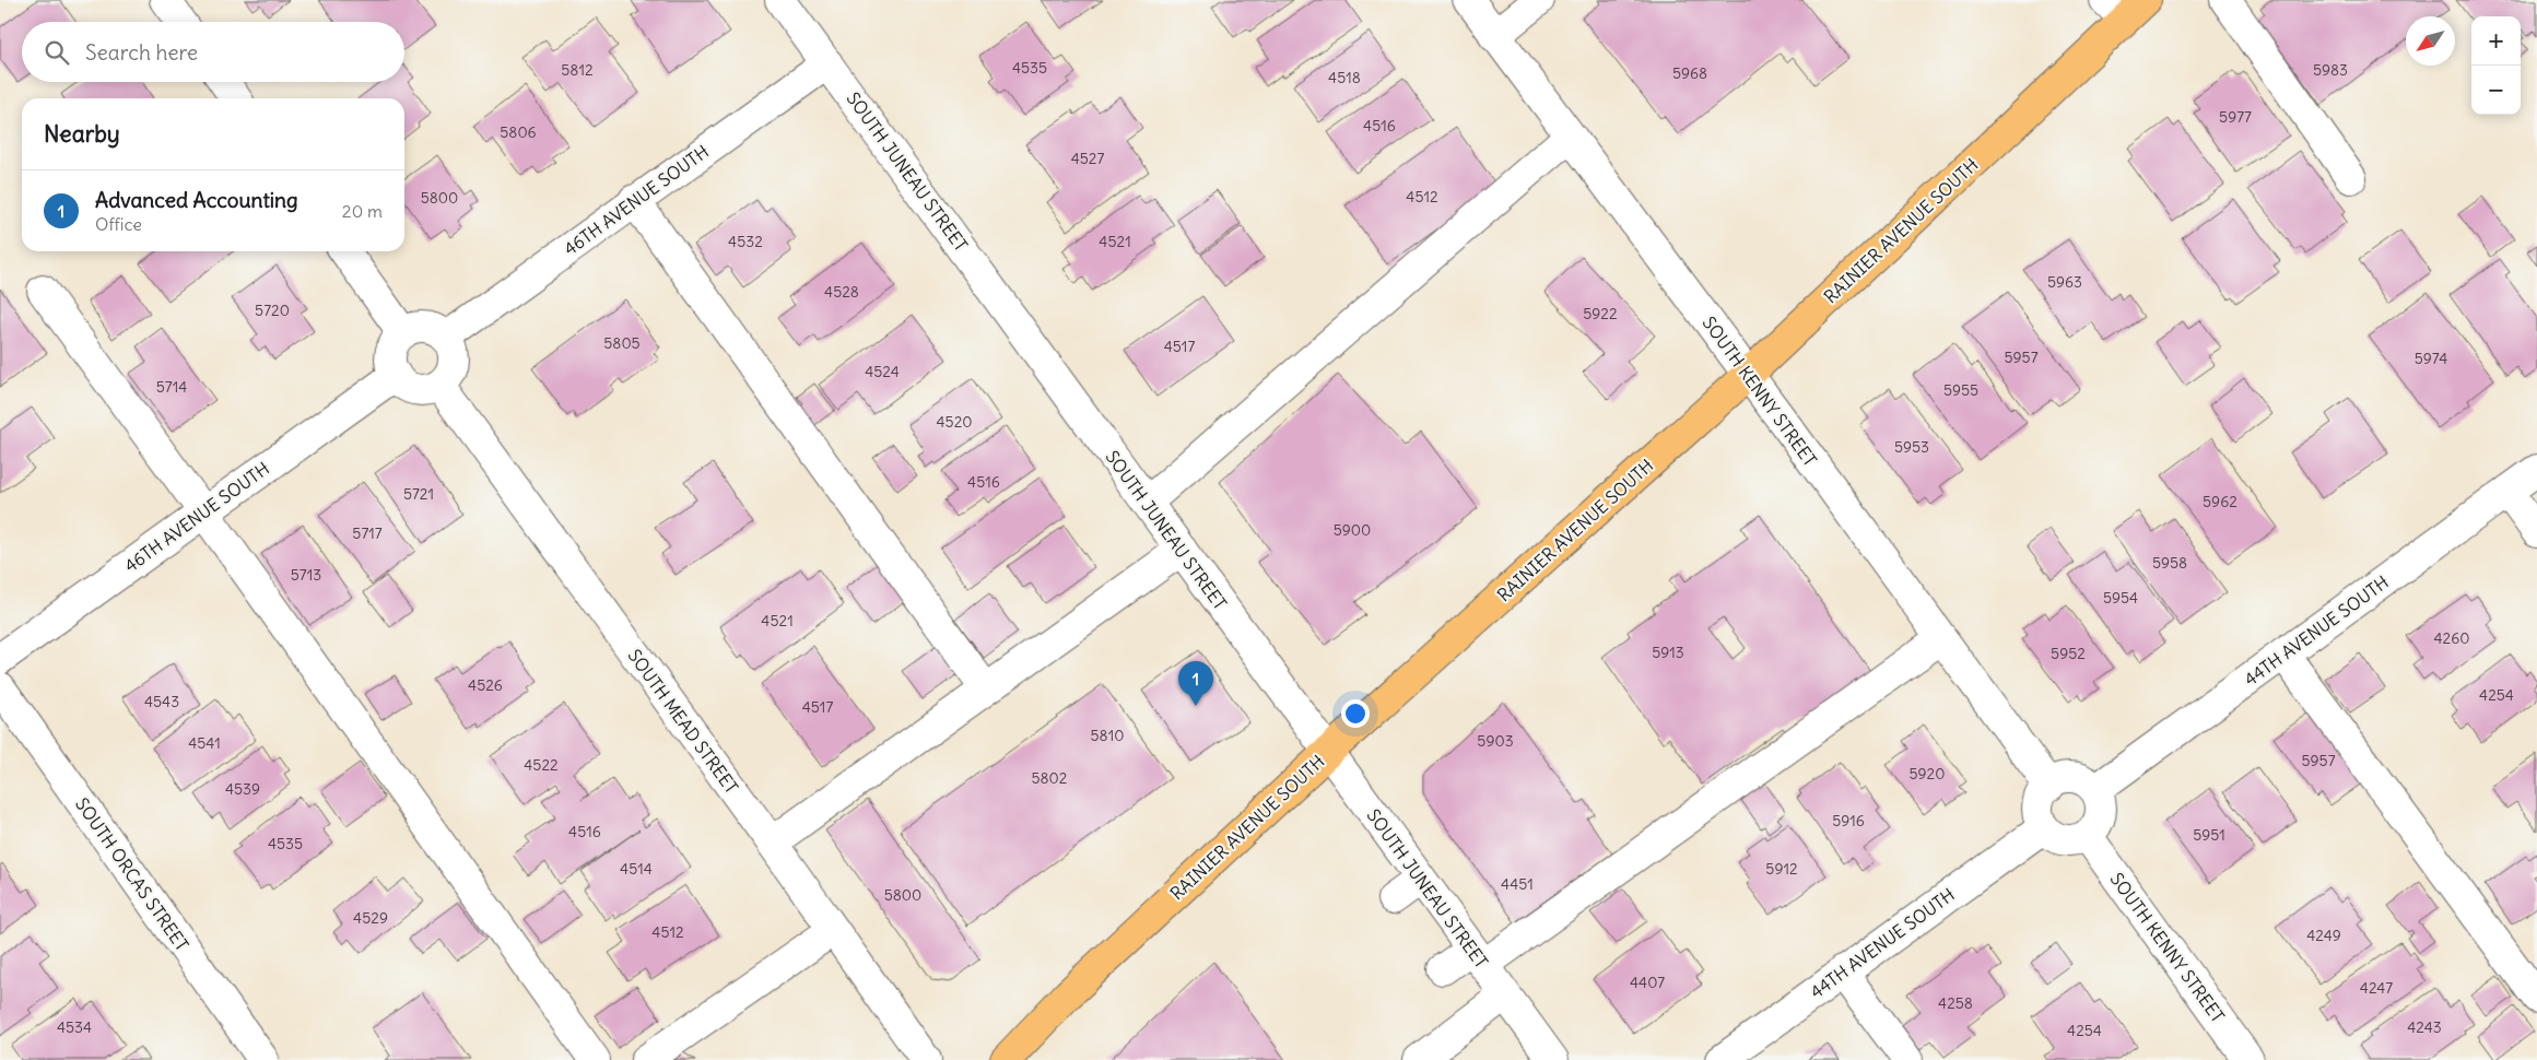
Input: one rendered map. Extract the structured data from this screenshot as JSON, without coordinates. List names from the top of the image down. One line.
{"streets":{"main road":["RAINIER AVENUE SOUTH"],"street":["SOUTH JUNEAU STREET","46TH AVENUE SOUTH","SOUTH KENNY STREET","44TH AVENUE SOUTH","SOUTH MEAD STREET","SOUTH ORCAS STREET"]},"crossings":[["SOUTH JUNEAU STREET","46TH AVENUE SOUTH"],["SOUTH JUNEAU STREET","RAINIER AVENUE SOUTH"],["46TH AVENUE SOUTH","SOUTH MEAD STREET"],["RAINIER AVENUE SOUTH","SOUTH KENNY STREET"],["SOUTH KENNY STREET","44TH AVENUE SOUTH"]],"house_numbers":["4535","5812","5983","5968","4518","5977","4516","5806","4527","4512","5800","4532","4521","5963","4528","5720","5922","5805","4517","5957","5974","4524","5714","5955","4520","5953","4516","5721","5962","5900","5717","5958","5713","5954","4521","4260","5913","5952","4526","4254","4543","4517","5810","5903","4541","5957","4522","5920","5802","4539","5916","4516","5951","4535","4514","5912","4451","5800","4529","4512","4249","4407","4247","4258","4534","4243","4254"],"north":"bottom left","page":{"map_buttons":["+","−"],"search":"Search here","heading":"Nearby","list":[{"mark":"1","name":"Advanced Accounting","note":"Office","value":"20 m"}],"pins":"1"}}
